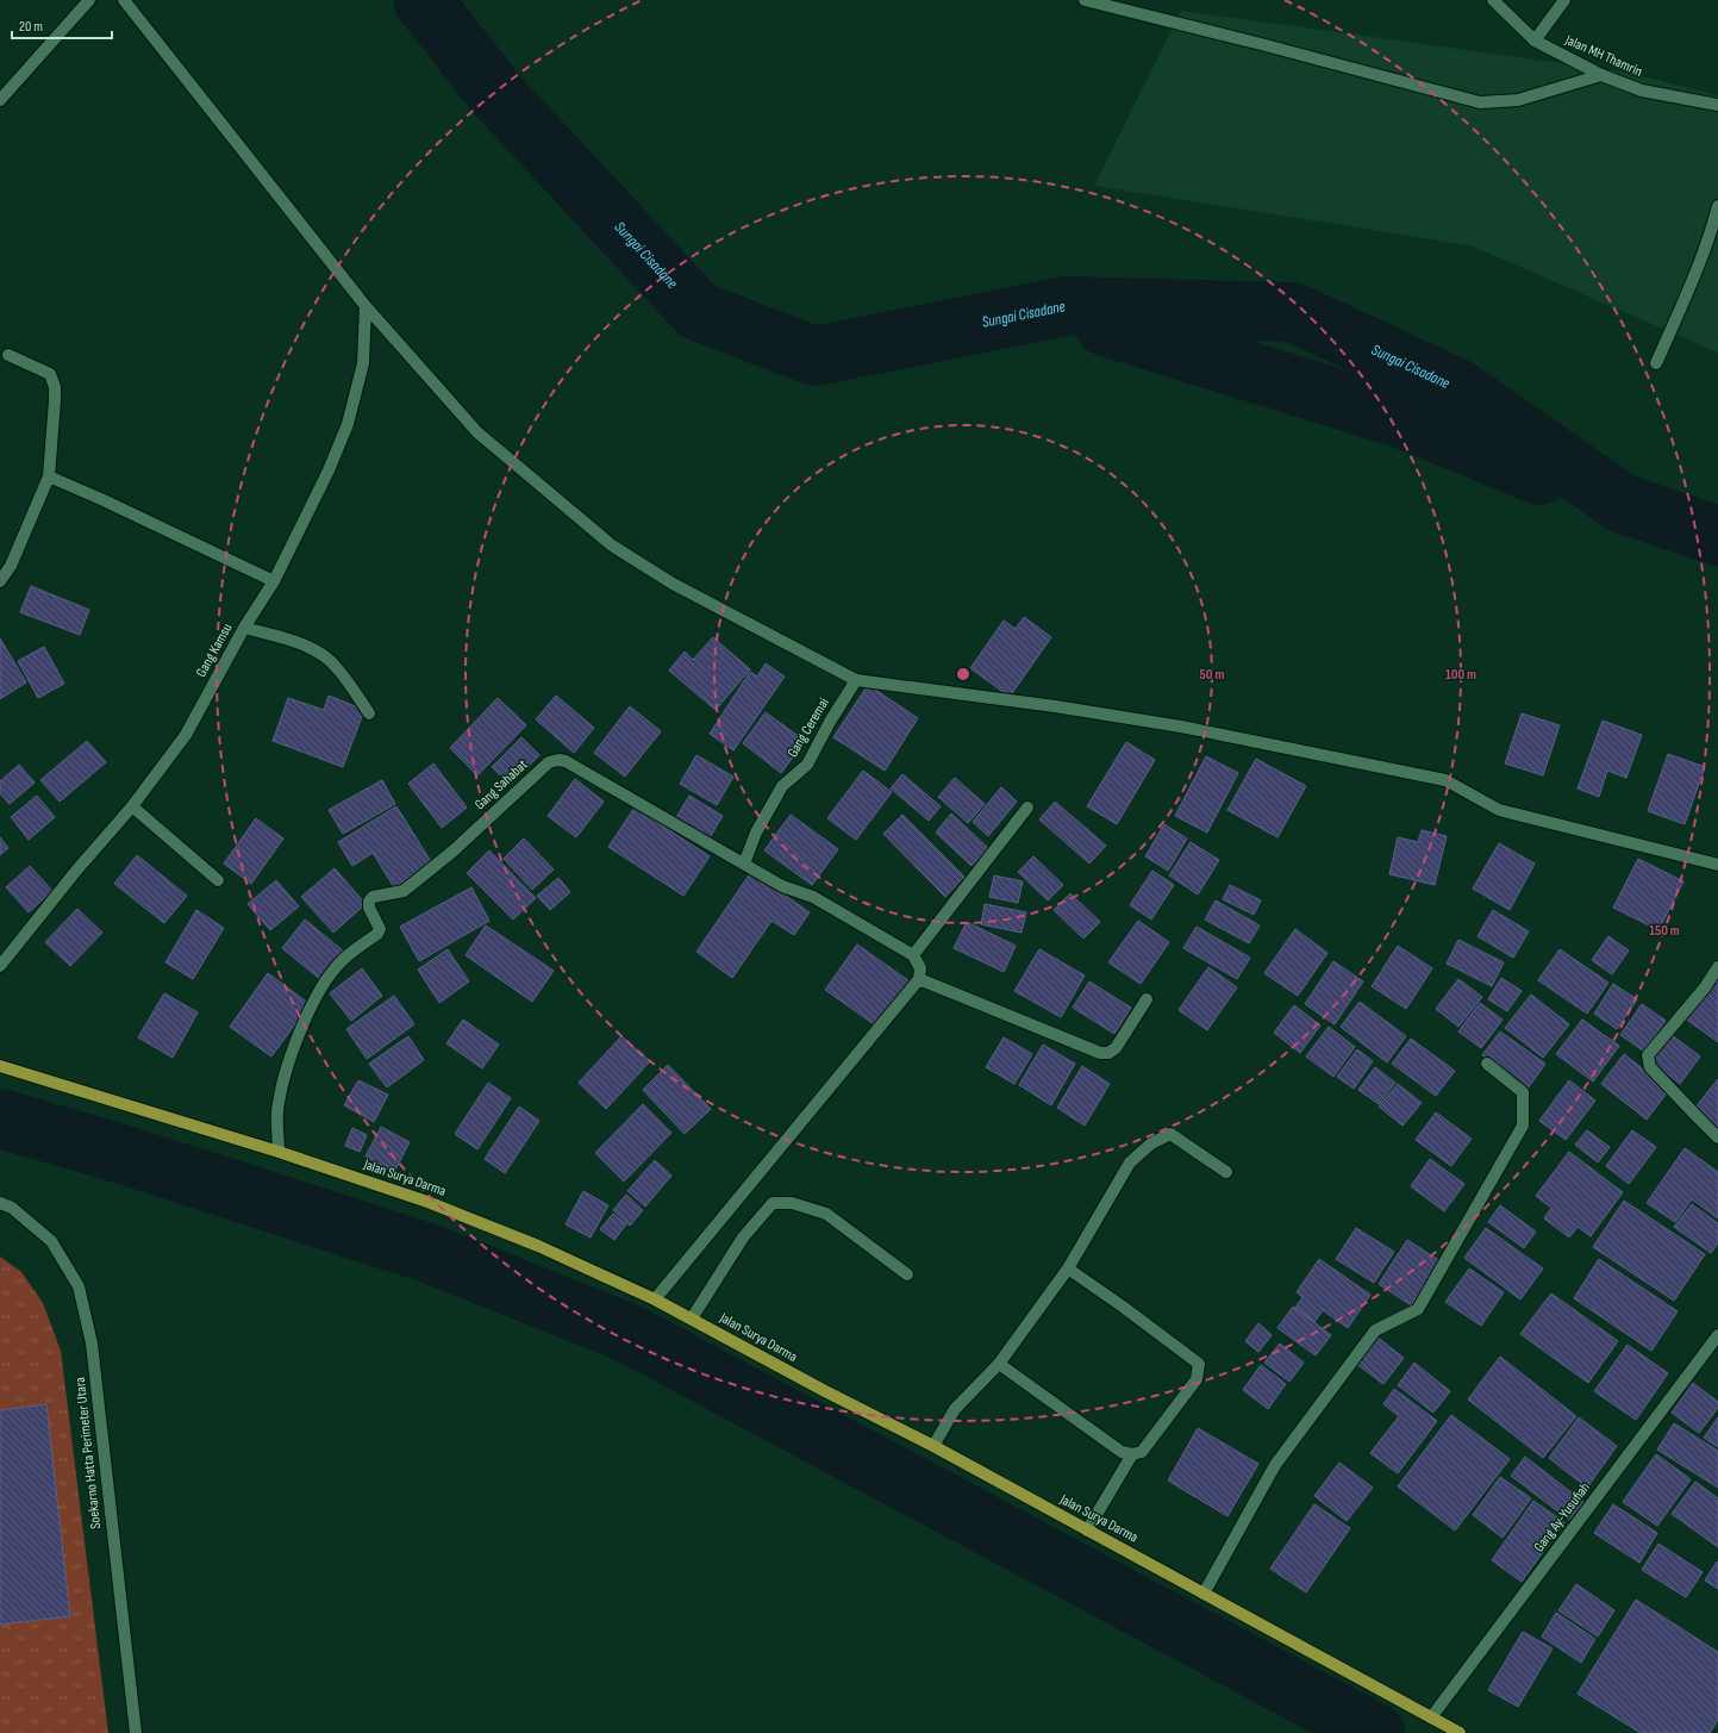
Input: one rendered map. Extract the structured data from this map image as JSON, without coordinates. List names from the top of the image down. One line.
{"streets":{"main road":["Jalan Surya Darma"],"street":["Jalan MH Thamrin","Gang Kamsu","Gang Ceremai","Gang Sahabat","Soekarno Hatta Perimeter Utara","Gang Ay-Yusufiah"]},"crossings":[["Gang Ceremai","Gang Sahabat"],["Gang Sahabat","Jalan Surya Darma"],["Jalan Surya Darma","Gang Ay-Yusufiah"]],"water":["Sungai Cisadane"],"scale_bar":"20 m","rings":["50 m","100 m","150 m"]}
